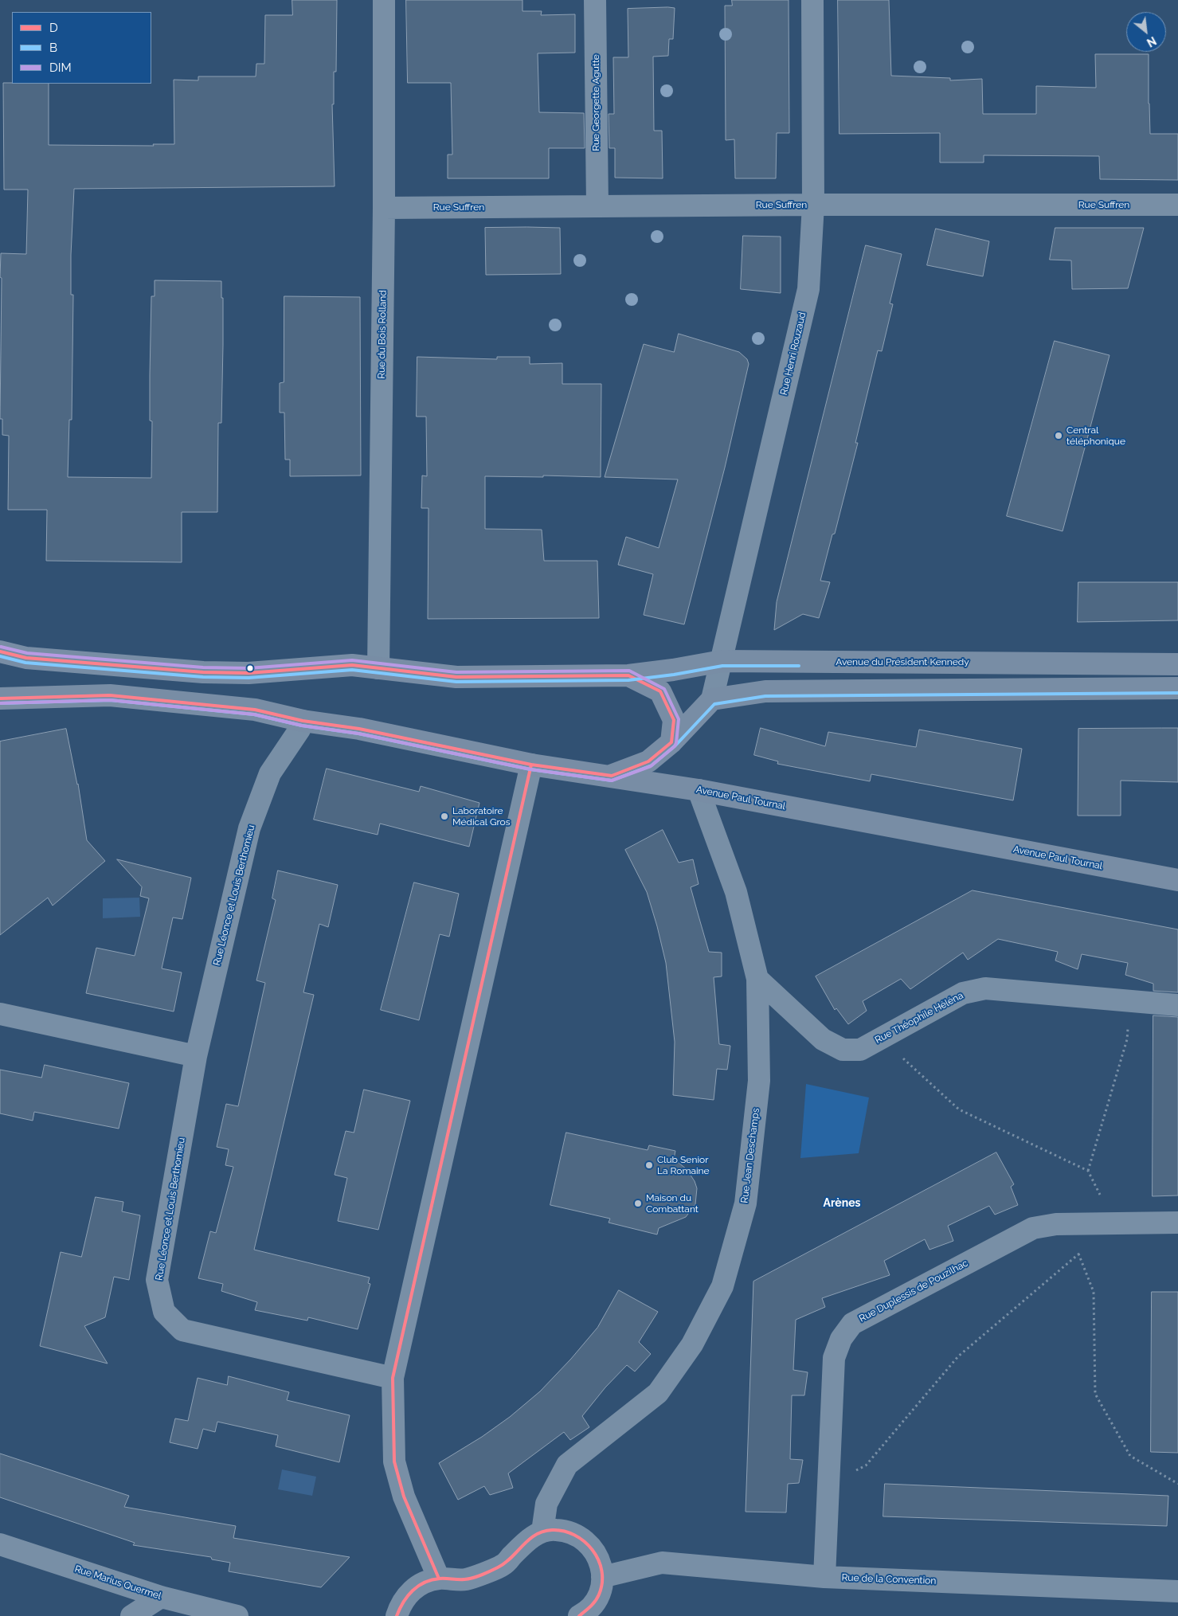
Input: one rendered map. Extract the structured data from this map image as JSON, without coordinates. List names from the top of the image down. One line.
{"streets":{"main road":["Avenue du Président Kennedy","Avenue Paul Tournal"],"street":["Rue Georgette Agutte","Rue Suffren","Rue du Bois Rolland","Rue Henri Rouzaud","Rue Léonce et Louis Berthomieu","Rue Théophile Héléna","Rue Jean Deschamps","Rue Duplessis de Pouzilhac","Rue de la Convention","Rue Marius Quermel"]},"crossings":[["Rue Georgette Agutte","Rue Suffren"],["Rue Suffren","Rue du Bois Rolland"],["Rue Suffren","Rue Henri Rouzaud"],["Rue du Bois Rolland","Avenue du Président Kennedy"],["Rue Henri Rouzaud","Avenue du Président Kennedy"],["Avenue Paul Tournal","Rue Léonce et Louis Berthomieu"],["Avenue Paul Tournal","Rue Jean Deschamps"],["Rue Théophile Héléna","Rue Jean Deschamps"],["Rue Duplessis de Pouzilhac","Rue de la Convention"]],"districts":["Arènes"],"places":["Central téléphonique","Laboratoire Médical Gros","Club Senior La Romaine","Maison du Combattant"],"lines":["transit line DIM","transit line D","transit line B"],"legend":["D","B","DIM"],"north":"bottom right"}
